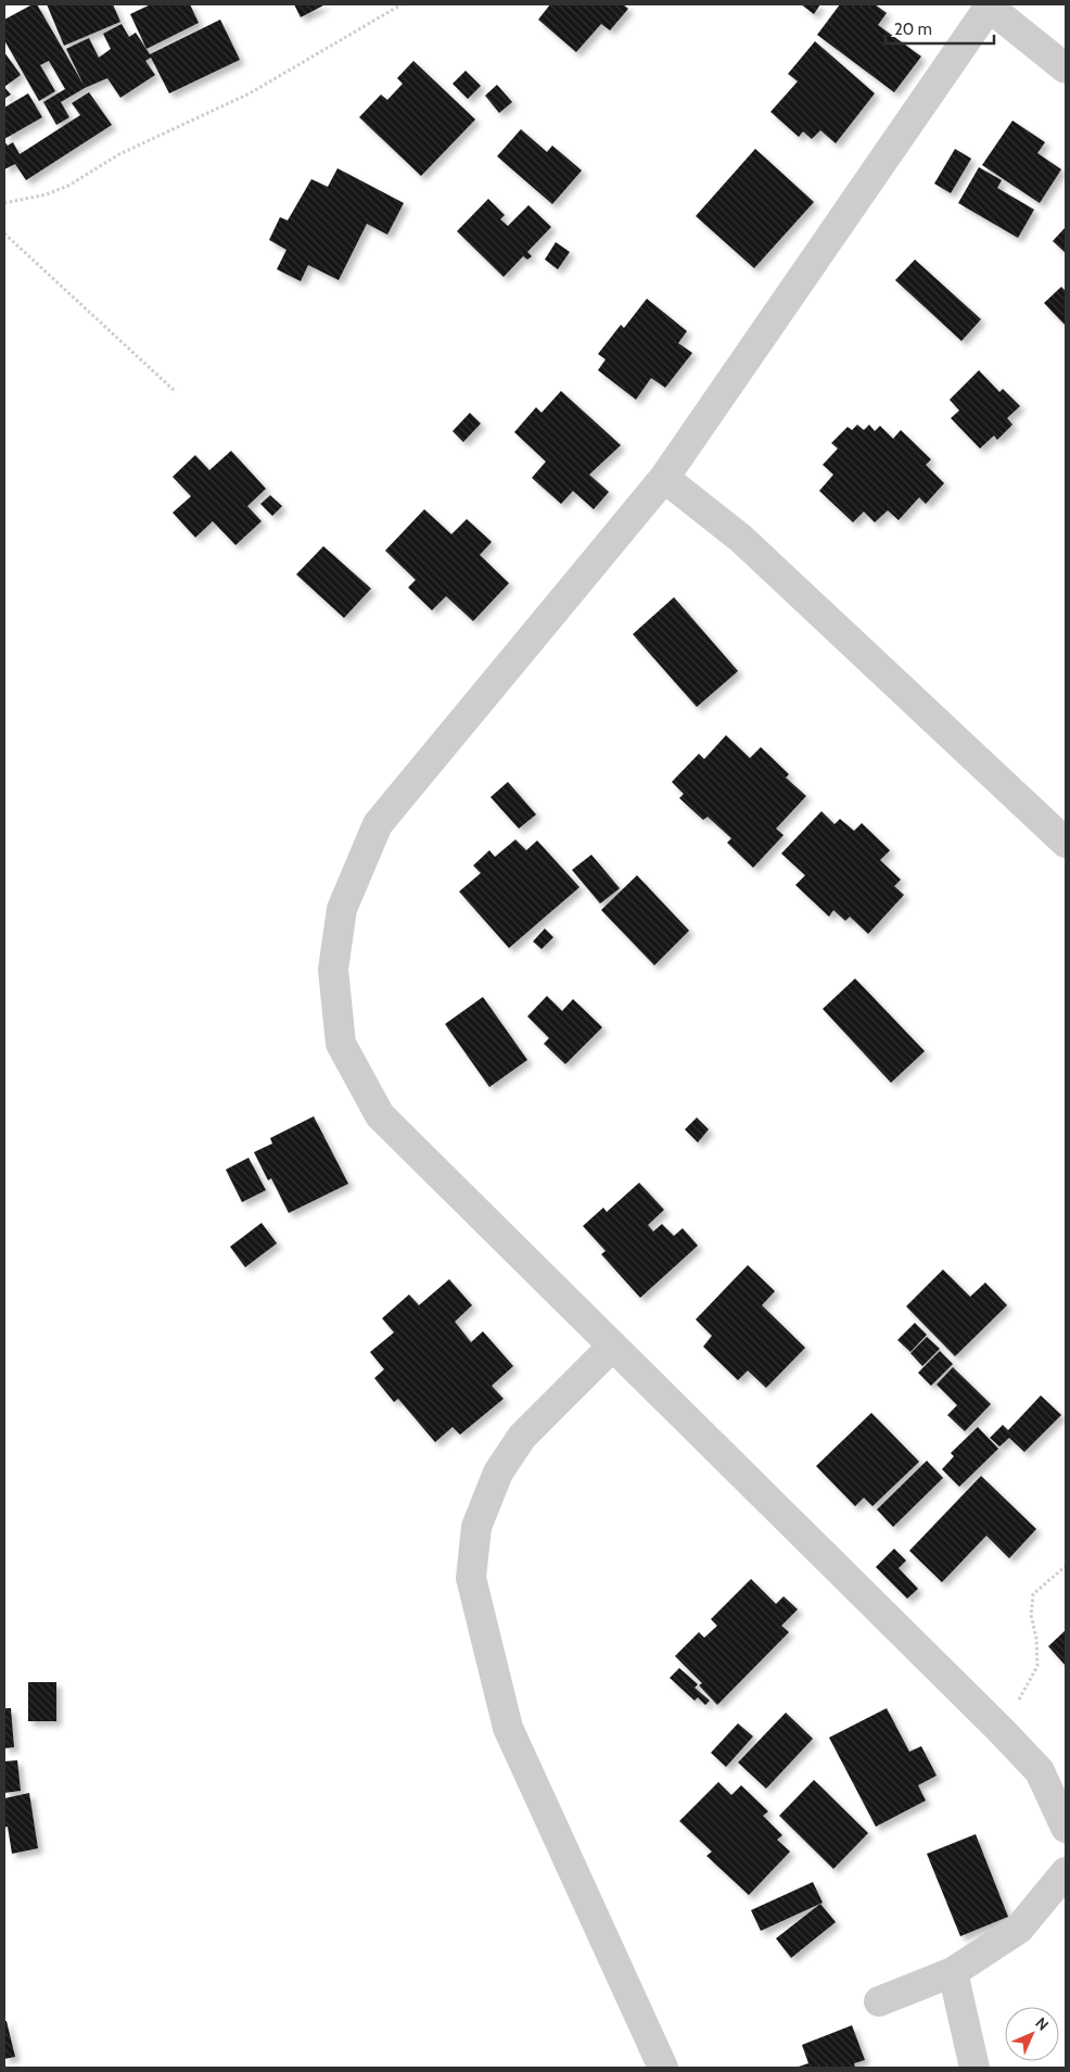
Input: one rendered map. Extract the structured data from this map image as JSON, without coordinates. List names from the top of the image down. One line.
{"scale_bar":"20 m","north":"top right"}
